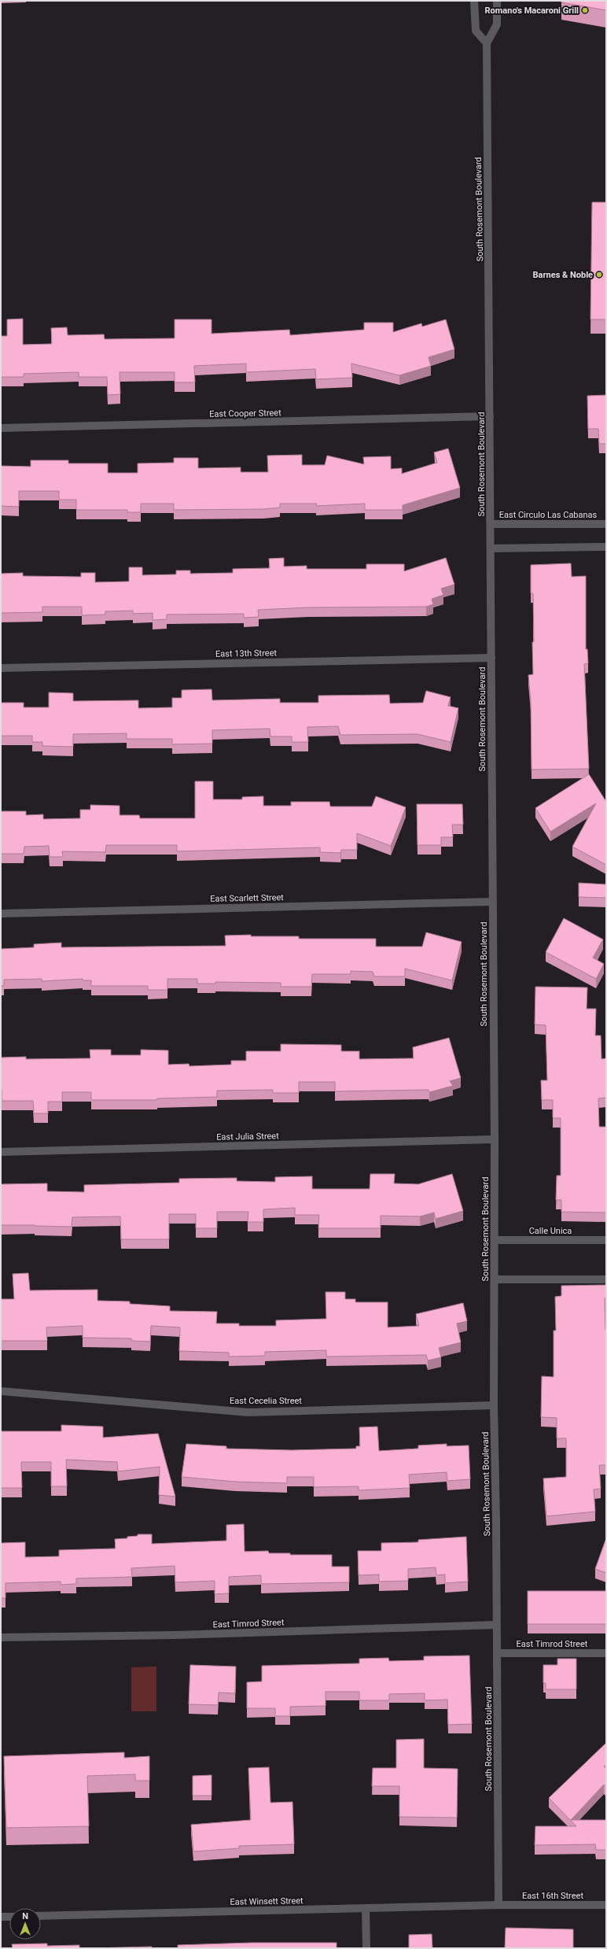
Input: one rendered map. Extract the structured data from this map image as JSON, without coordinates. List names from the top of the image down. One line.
{"streets":{"street":["South Rosemont Boulevard","East Cooper Street","East Circulo Las Cabanas","East 13th Street","East Scarlett Street","East Julia Street","Calle Unica","East Cecelia Street","East Timrod Street","East 16th Street","East Winsett Street"]},"crossings":[["South Rosemont Boulevard","East Cooper Street"],["South Rosemont Boulevard","East Circulo Las Cabanas"],["South Rosemont Boulevard","East 13th Street"],["South Rosemont Boulevard","East Scarlett Street"],["South Rosemont Boulevard","East Julia Street"],["South Rosemont Boulevard","Calle Unica"],["South Rosemont Boulevard","East Cecelia Street"],["South Rosemont Boulevard","East Timrod Street"],["South Rosemont Boulevard","East 16th Street"],["South Rosemont Boulevard","East Winsett Street"],["East 16th Street","East Winsett Street"]],"places":["Romano's Macaroni Grill","Barnes & Noble"],"north":"top"}
